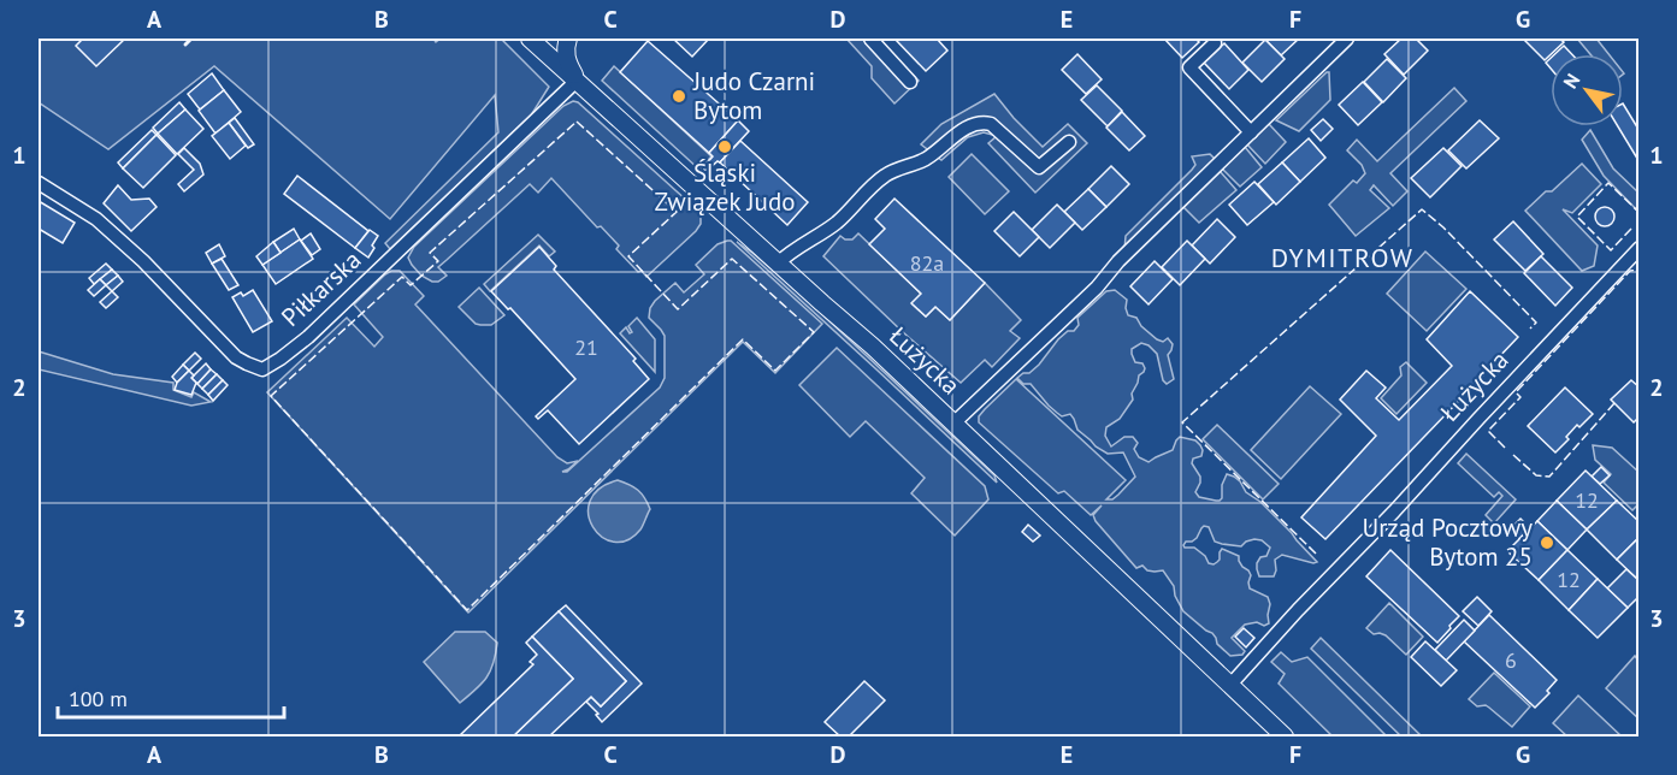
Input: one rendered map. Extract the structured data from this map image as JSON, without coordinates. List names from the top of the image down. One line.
{"streets":{"street":["Piłkarska","Łużycka"]},"crossings":[["Piłkarska","Łużycka"]],"districts":["DYMITROW"],"places":["Judo Czarni Bytom","Śląski Związek Judo","Urząd Pocztowy Bytom 25"],"house_numbers":["82a","21","12","12","6"],"scale_bar":"100 m","north":"top left","grid":{"columns":["A","B","C","D","E","F","G"],"rows":["1","2","3"]}}
